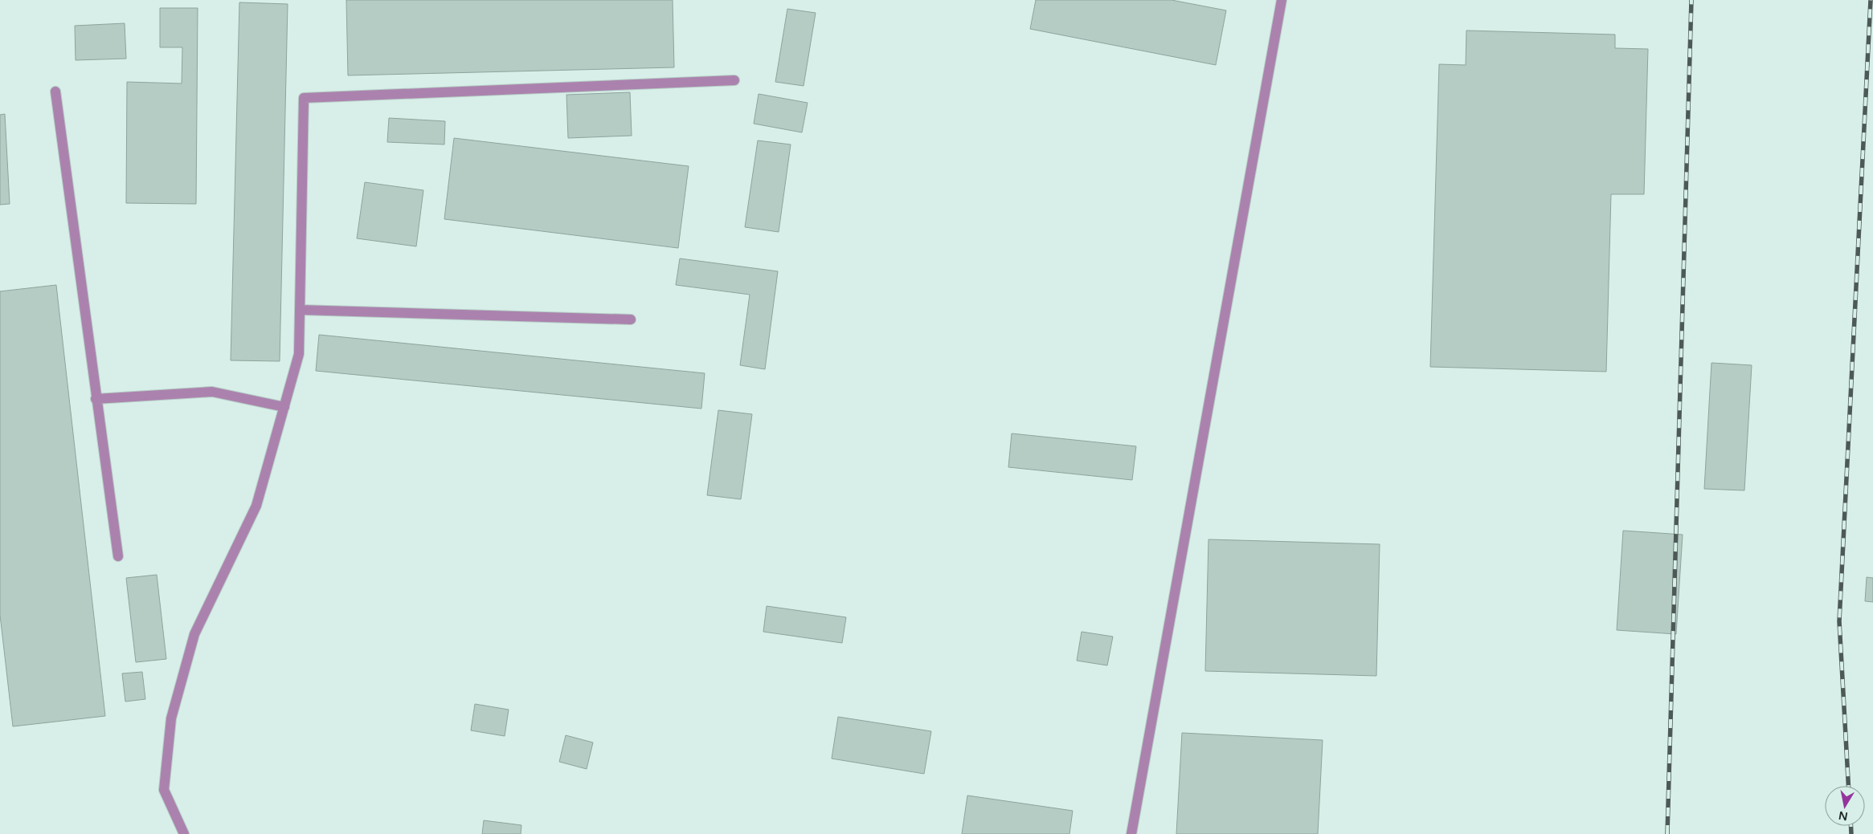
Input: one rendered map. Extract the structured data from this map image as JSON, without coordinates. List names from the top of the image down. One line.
{"north":"bottom"}
